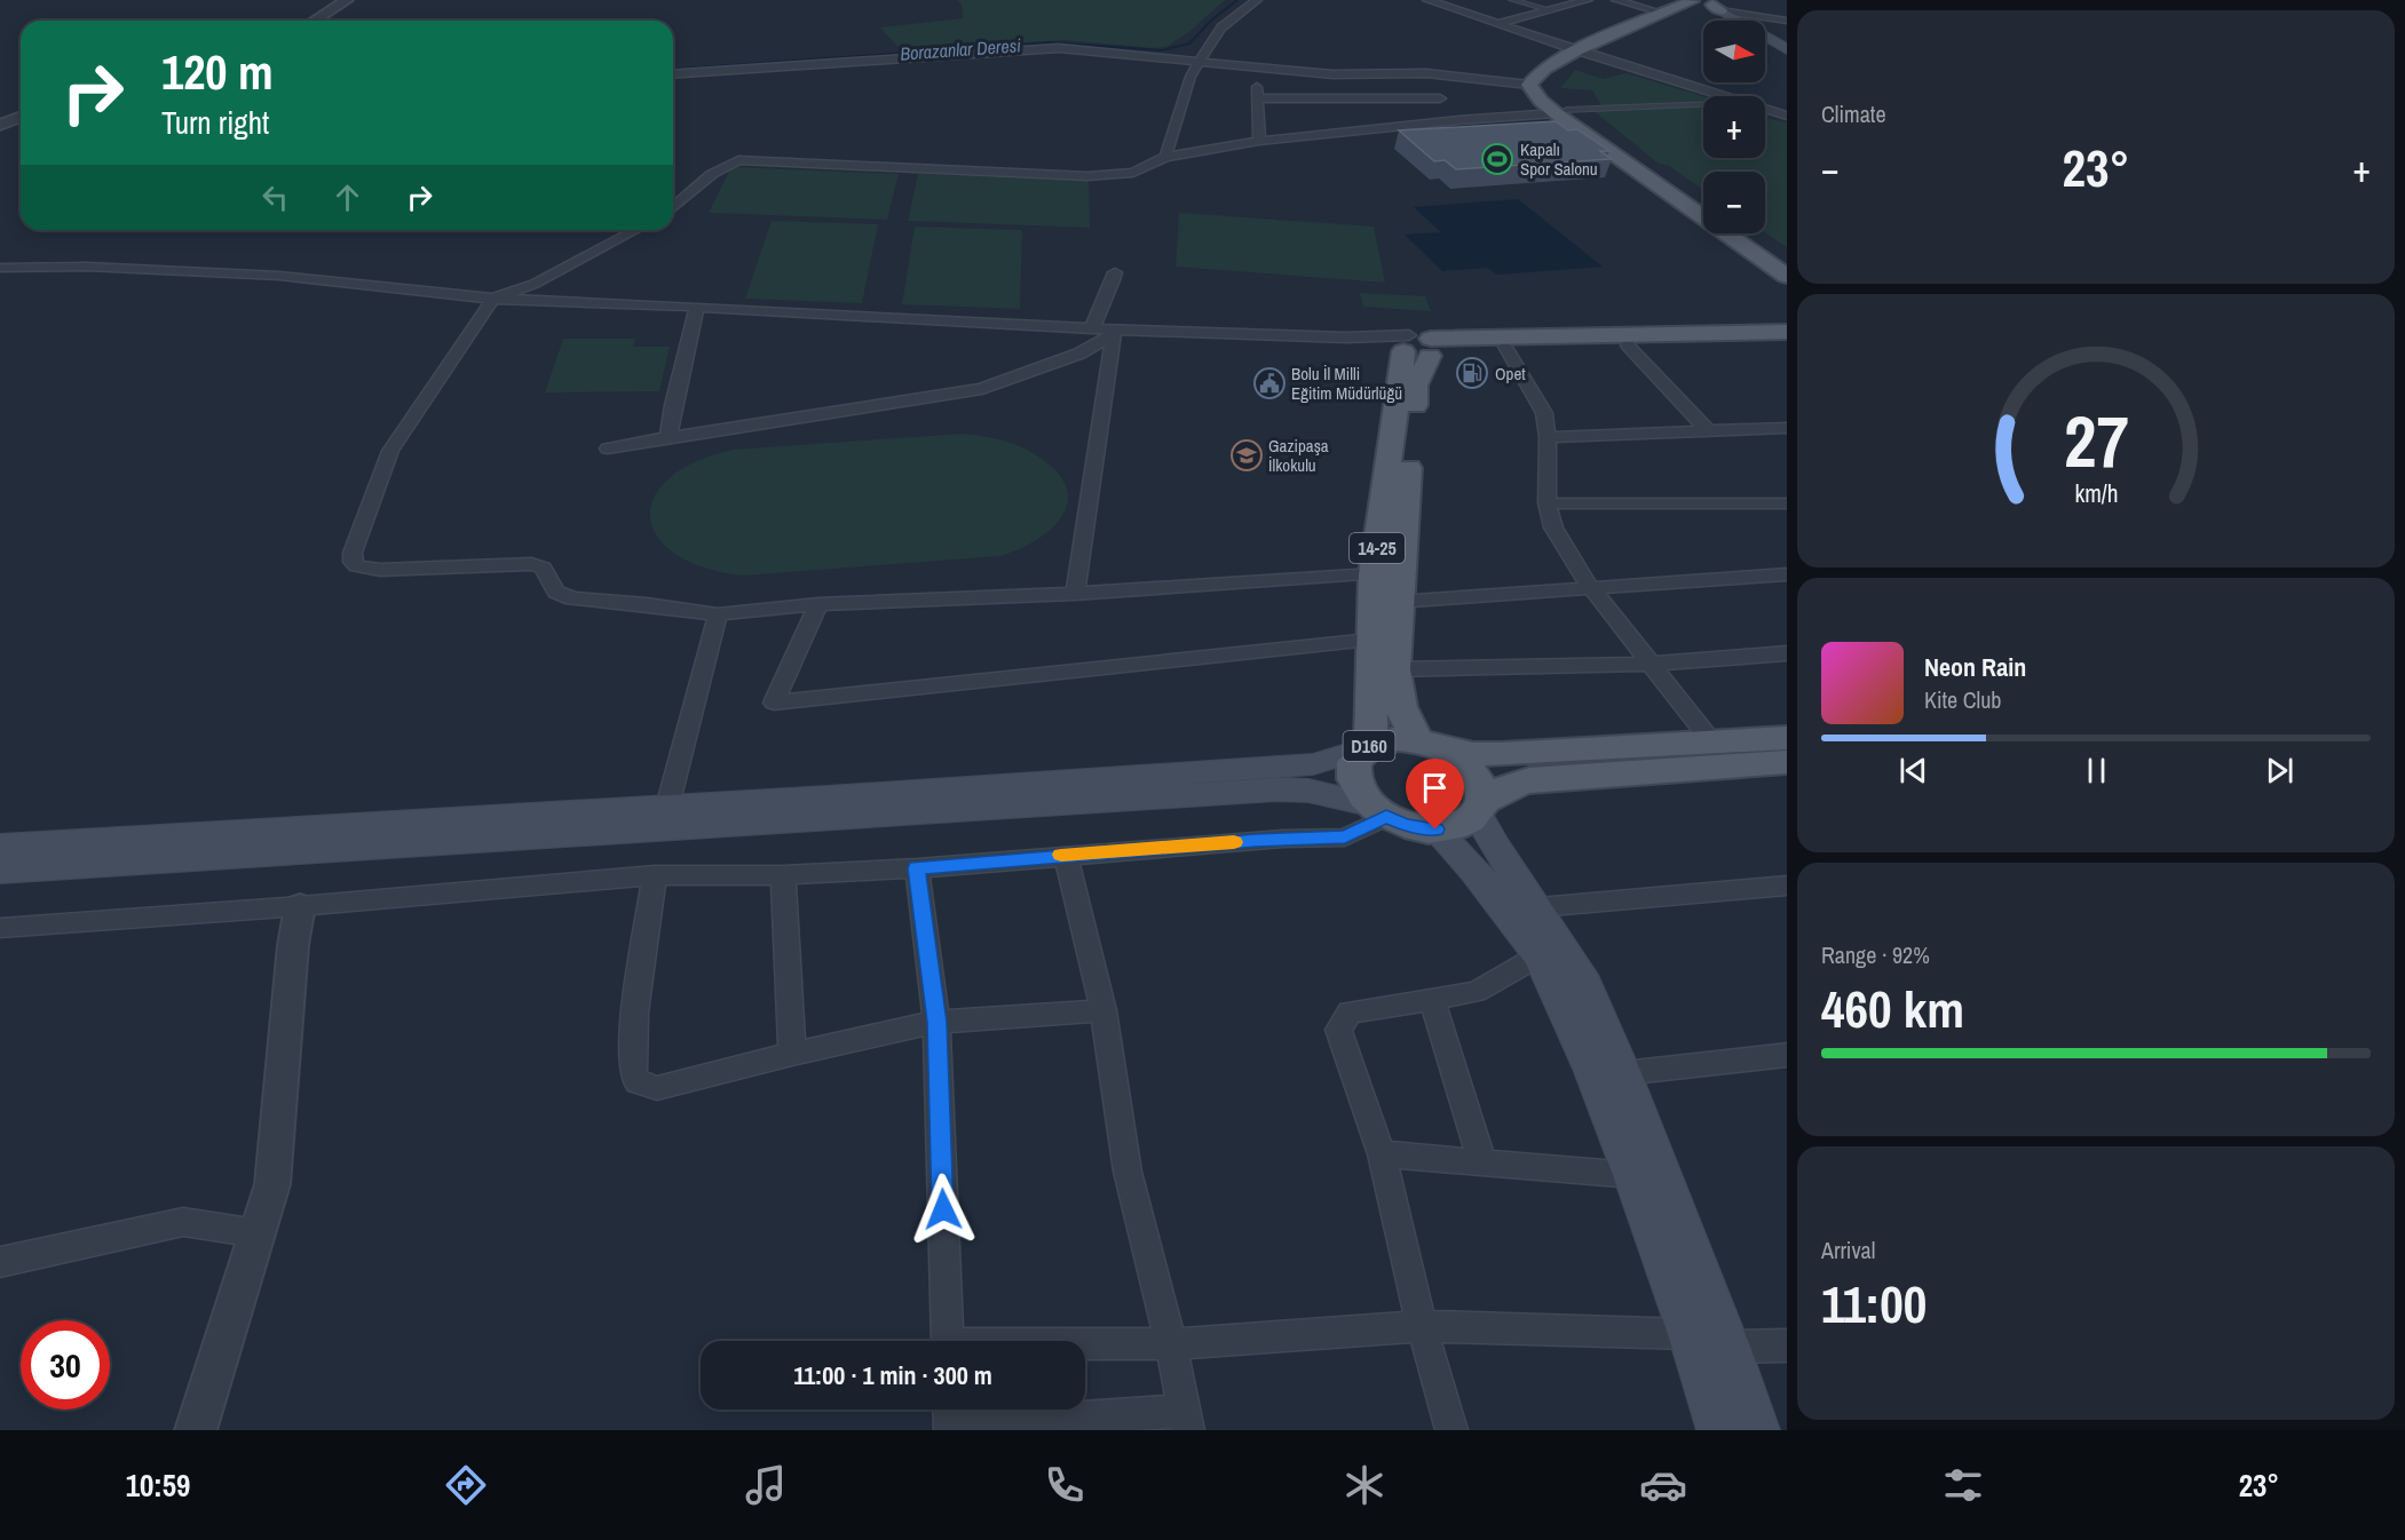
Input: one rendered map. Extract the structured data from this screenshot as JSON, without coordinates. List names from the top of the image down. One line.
{"streets":{"main road":["14-25","D160"]},"crossings":[["14-25","D160"]],"water":["Borazanlar Deresi"],"places":{"sports":["Kapalı Spor Salonu"],"fuel station":["Opet"],"public building":["Bolu İl Milli Eğitim Müdürlüğü"],"school or university":["Gazipaşa İlkokulu"]},"north":"right","page":{"tile":["Climate",["Range · 92%","460 km"],["Arrival","11:00"]],"map_buttons":["+","−"],"turn":["120 m","Turn right"],"heat":["−","23°","+"],"song":["Neon Rain","Kite Club"],"limit":"30","trip":"11:00 · 1 min · 300 m","tabs":["10:59","23°"],"gauge":["27","km/h"]}}
